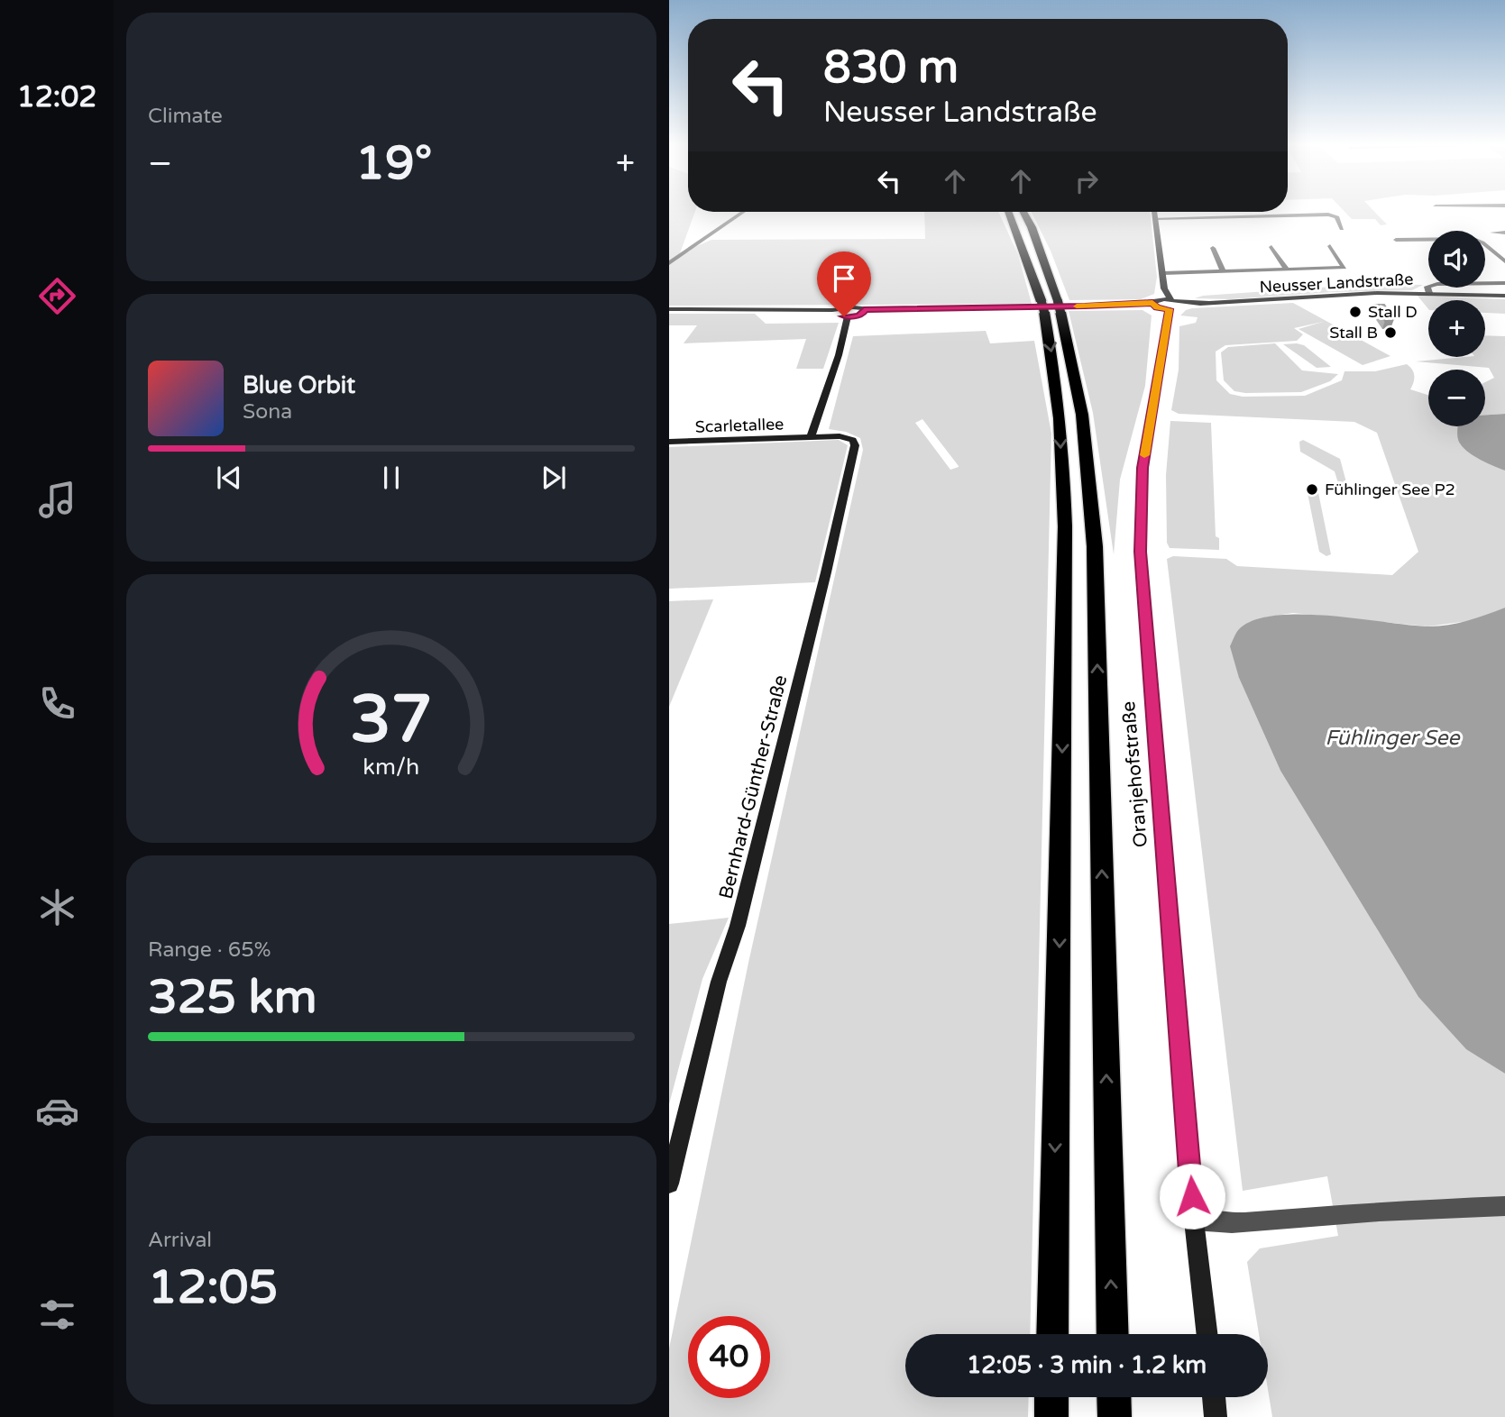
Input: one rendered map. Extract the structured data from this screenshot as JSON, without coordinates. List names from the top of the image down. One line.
{"streets":{"street":["Neusser Landstraße","Scarletallee","Oranjehofstraße","Bernhard-Günther-Straße"]},"crossings":[["Neusser Landstraße","Oranjehofstraße"],["Scarletallee","Bernhard-Günther-Straße"]],"water":["Fühlinger See"],"places":["Stall D","Stall B","Fühlinger See P2"],"page":{"tabs":"12:02","tile":["Climate",["Range · 65%","325 km"],["Arrival","12:05"]],"turn":["830 m","Neusser Landstraße"],"heat":["−","19°","+"],"map_buttons":["+","−"],"song":["Blue Orbit","Sona"],"limit":"40","trip":"12:05 · 3 min · 1.2 km","gauge":["37","km/h"]}}
